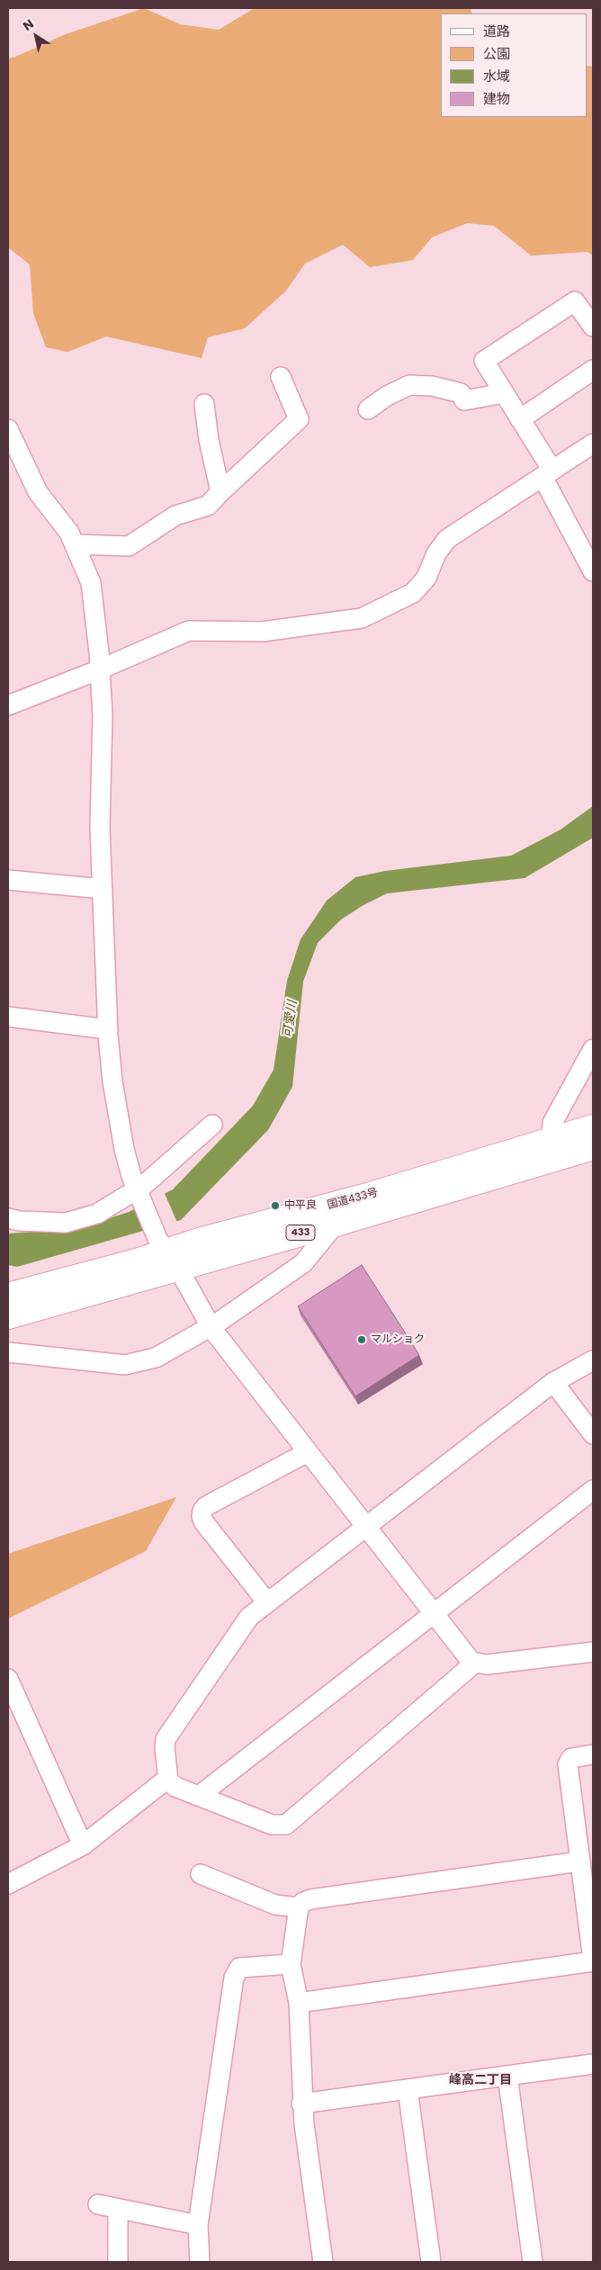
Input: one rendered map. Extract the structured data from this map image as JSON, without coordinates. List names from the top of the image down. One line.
{"streets":{"highway":["国道433号","433"]},"districts":["峰高二丁目"],"water":["可愛川"],"places":["中平良","マルショク"],"legend":["道路","公園","水域","建物"],"north":"top left"}
